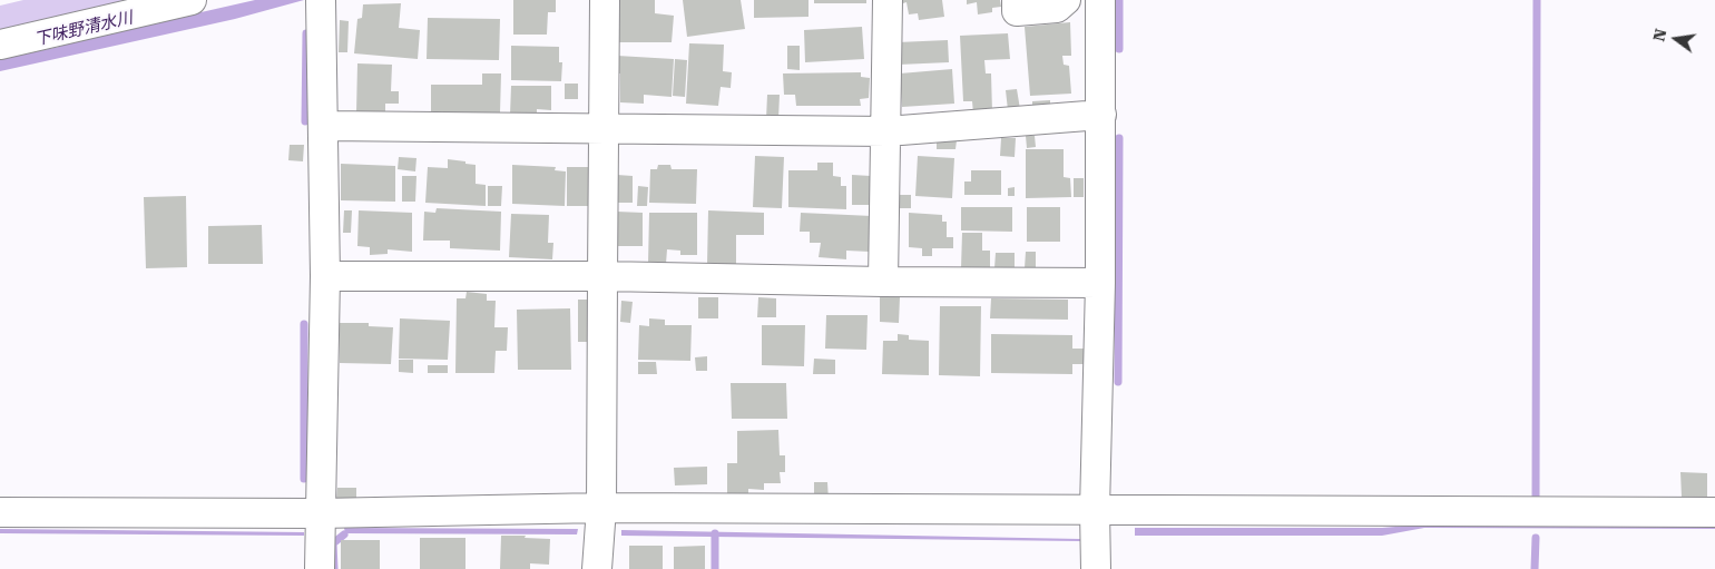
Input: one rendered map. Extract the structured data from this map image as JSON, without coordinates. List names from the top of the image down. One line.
{"water":["下味野清水川"],"north":"left"}
